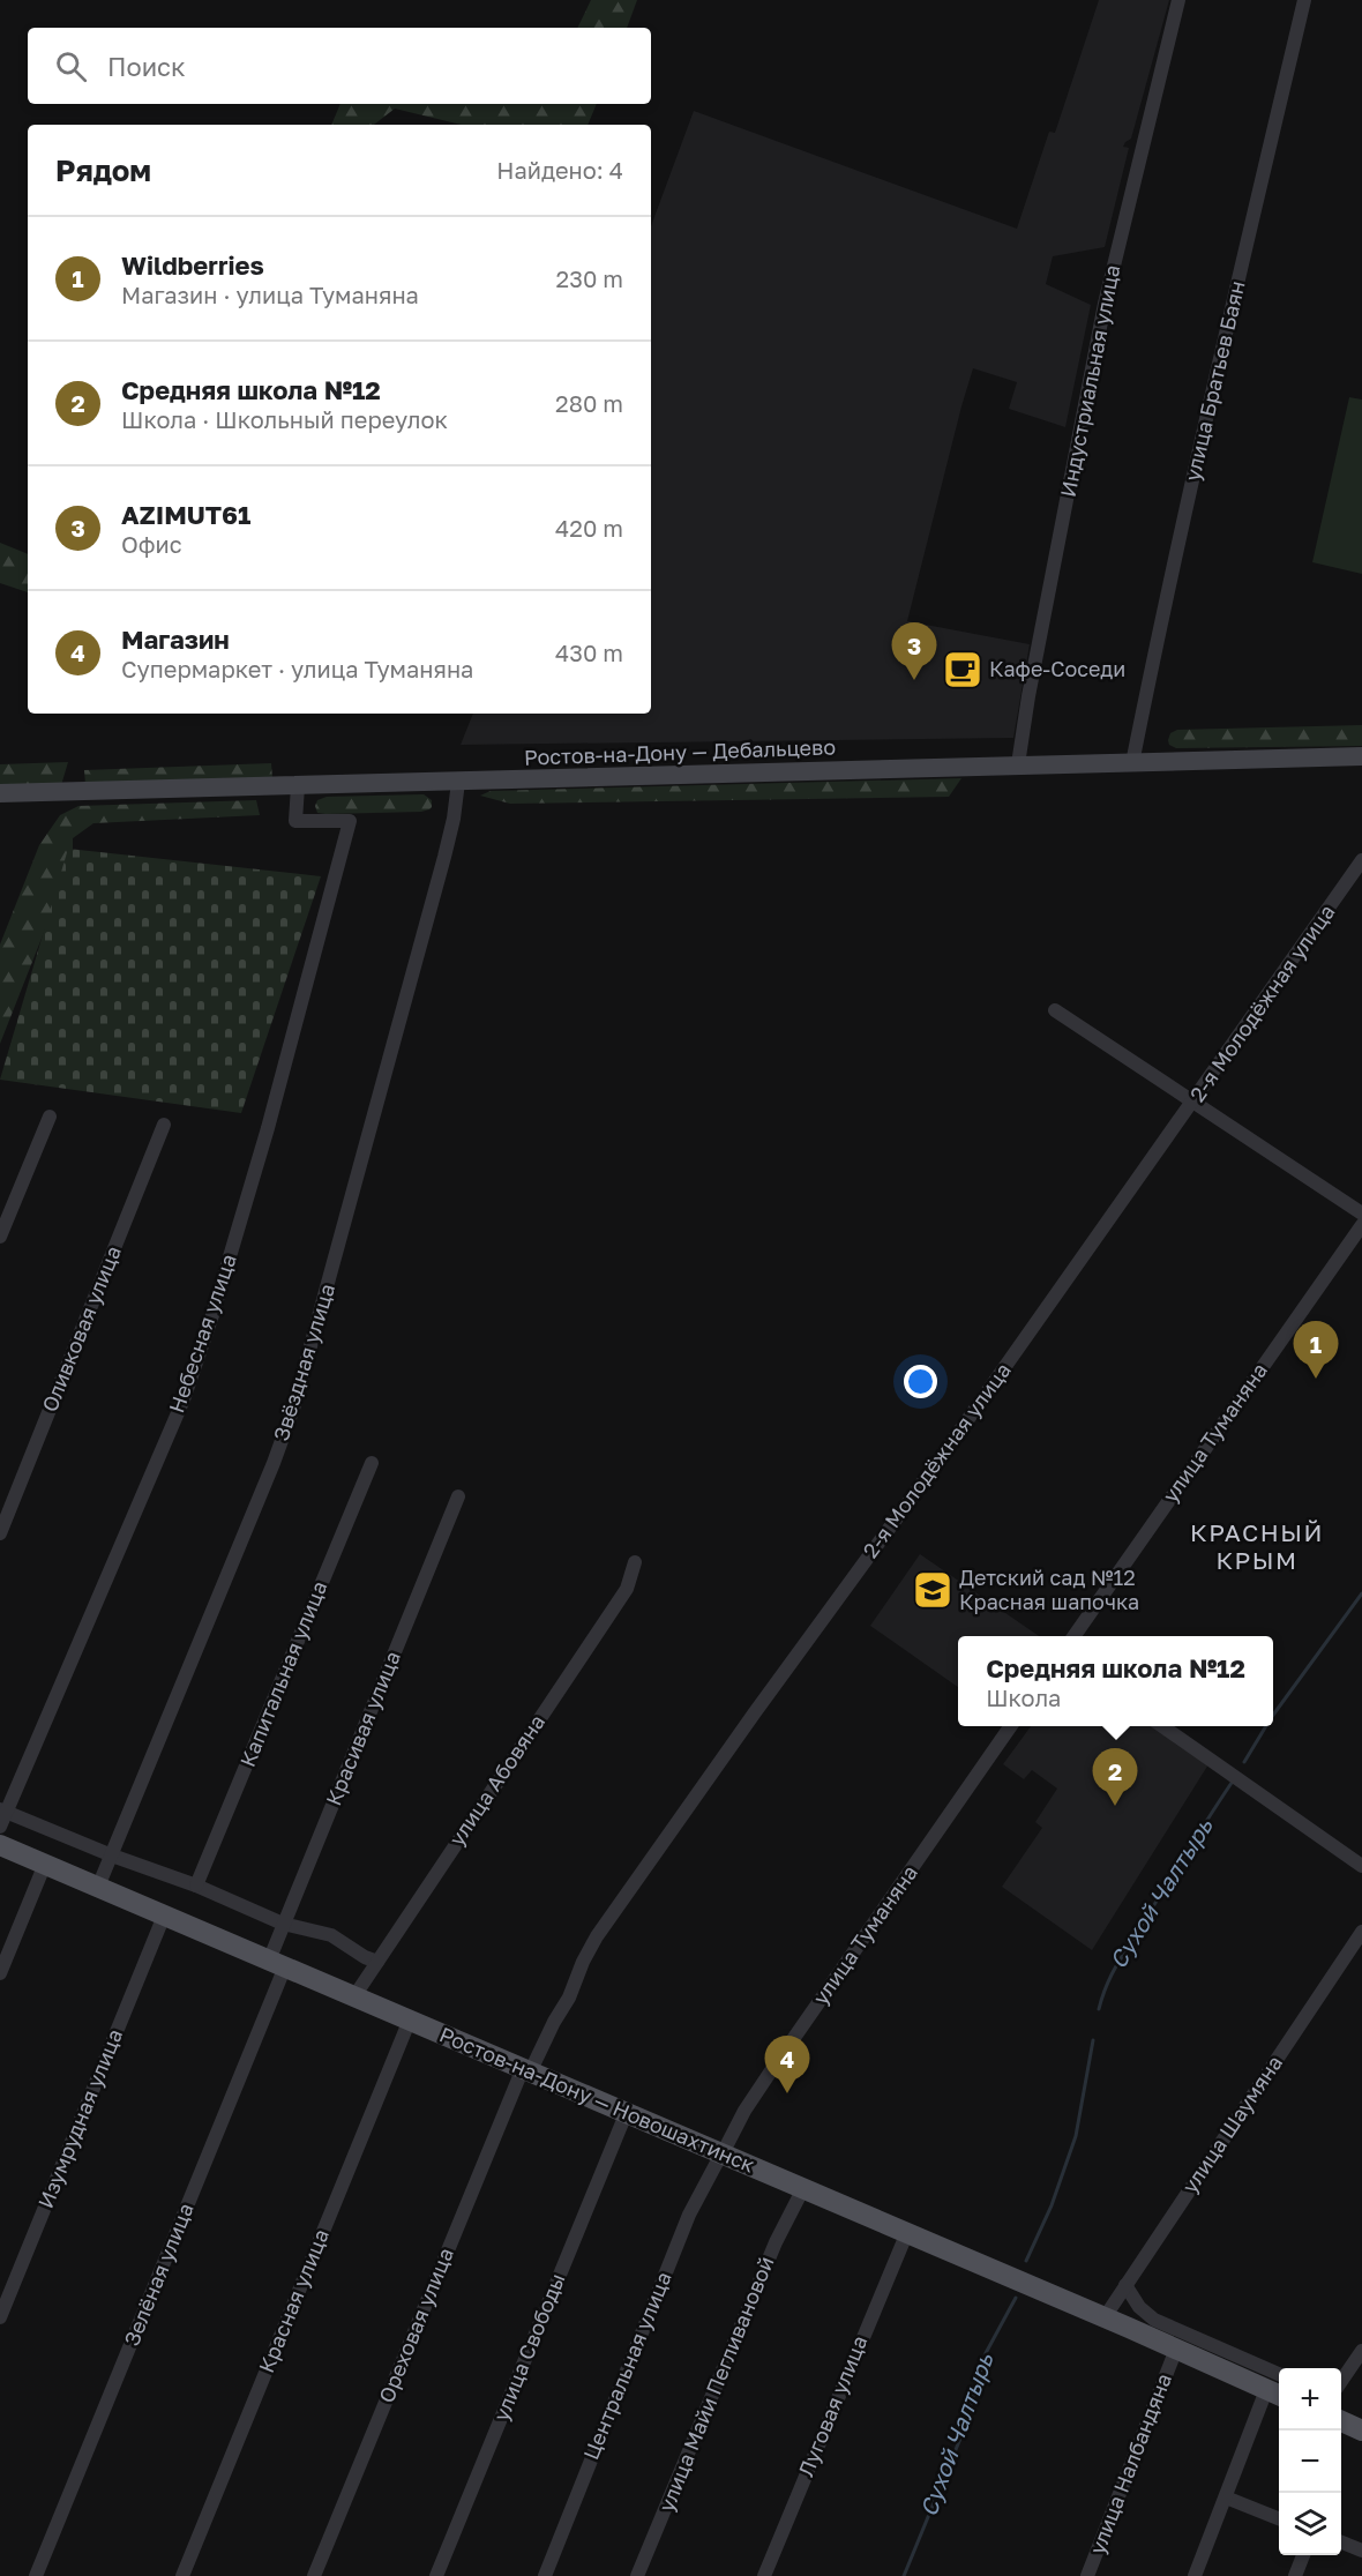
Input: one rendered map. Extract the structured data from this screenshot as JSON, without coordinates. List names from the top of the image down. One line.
{"streets":{"main road":["Ростов-на-Дону — Новошахтинск"],"street":["Индустриальная улица","улица Братьев Баян","Ростов-на-Дону — Дебальцево","2-я Молодёжная улица","Оливковая улица","Небесная улица","Звёздная улица","улица Туманяна","Капитальная улица","Красивая улица","улица Абовяна","Изумрудная улица","улица Шаумяна","Зелёная улица","Красная улица","Ореховая улица","улица Свободы","Центральная улица","улица Майи Пегливановой","Луговая улица","улица Налбандяна"]},"crossings":[["Индустриальная улица","Ростов-на-Дону — Дебальцево"],["улица Братьев Баян","Ростов-на-Дону — Дебальцево"],["Ростов-на-Дону — Дебальцево","Небесная улица"],["Ростов-на-Дону — Дебальцево","Звёздная улица"],["2-я Молодёжная улица","Ростов-на-Дону — Новошахтинск"],["2-я Молодёжная улица","Ореховая улица"],["Звёздная улица","Ростов-на-Дону — Новошахтинск"],["улица Туманяна","Ростов-на-Дону — Новошахтинск"],["улица Туманяна","Центральная улица"],["Красивая улица","Ростов-на-Дону — Новошахтинск"],["Красивая улица","Зелёная улица"],["улица Абовяна","Ростов-на-Дону — Новошахтинск"],["Ростов-на-Дону — Новошахтинск","Изумрудная улица"],["Ростов-на-Дону — Новошахтинск","улица Шаумяна"],["Ростов-на-Дону — Новошахтинск","Зелёная улица"],["Ростов-на-Дону — Новошахтинск","Красная улица"],["Ростов-на-Дону — Новошахтинск","Ореховая улица"],["Ростов-на-Дону — Новошахтинск","улица Свободы"],["Ростов-на-Дону — Новошахтинск","Центральная улица"],["Ростов-на-Дону — Новошахтинск","улица Майи Пегливановой"],["Ростов-на-Дону — Новошахтинск","Луговая улица"],["Ростов-на-Дону — Новошахтинск","улица Налбандяна"]],"districts":["КРАСНЫЙ КРЫМ"],"water":["Сухой Чалтырь"],"places":{"cafe":["Кафе-Соседи"],"school or university":["Детский сад №12 Красная шапочка"]},"page":{"search":"Поиск","heading":["Рядом","Найдено: 4"],"list":[{"mark":"1","name":"Wildberries","note":"Магазин · улица Туманяна","value":"230 m"},{"mark":"2","name":"Средняя школа №12","note":"Школа · Школьный переулок","value":"280 m"},{"mark":"3","name":"AZIMUT61","note":"Офис","value":"420 m"},{"mark":"4","name":"Магазин","note":"Супермаркет · улица Туманяна","value":"430 m"}],"pins":["3","1","2","4"],"popup":["Средняя школа №12","Школа"],"map_buttons":["+","−"]}}
